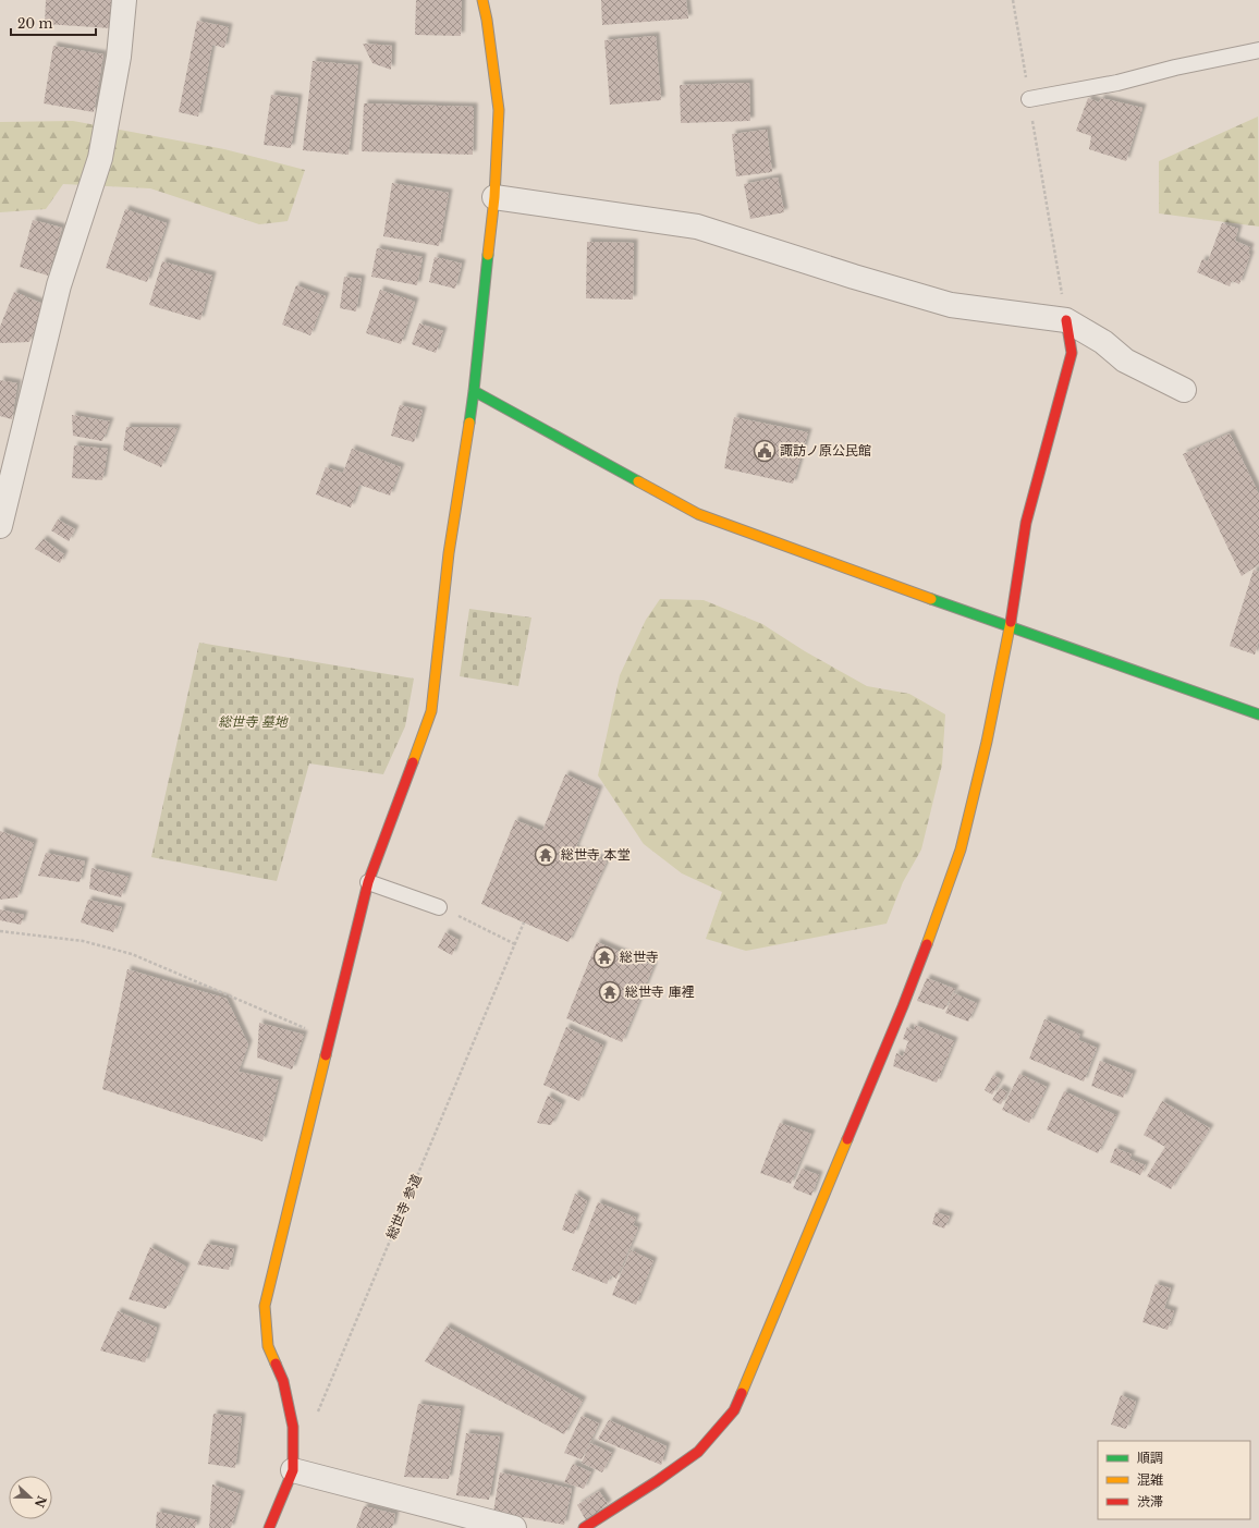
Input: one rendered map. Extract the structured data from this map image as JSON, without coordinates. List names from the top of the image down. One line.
{"streets":{"path":["総世寺 参道"]},"parks":["総世寺 墓地"],"places":{"public building":["諏訪ノ原公民館"],"temple":["総世寺 本堂","総世寺","総世寺 庫裡"]},"legend":["順調","混雑","渋滞"],"scale_bar":"20 m","north":"right"}
